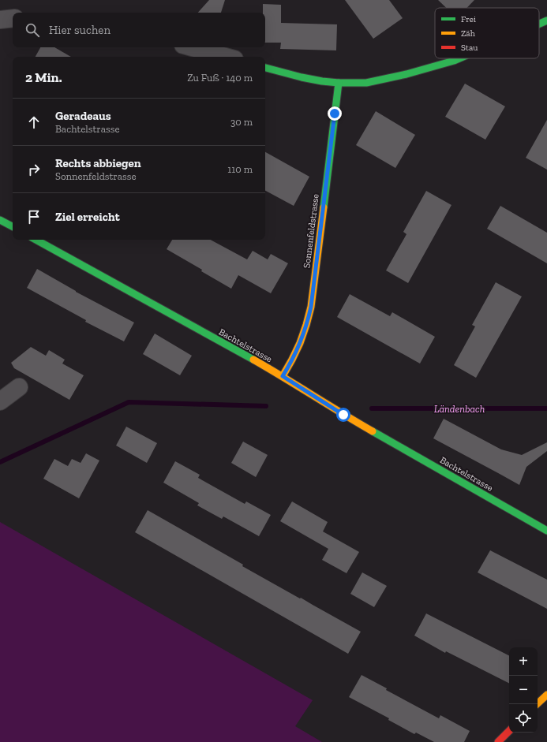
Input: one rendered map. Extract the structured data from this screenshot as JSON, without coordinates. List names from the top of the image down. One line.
{"streets":{"street":["Sonnenfeldstrasse","Bachtelstrasse"]},"crossings":[["Sonnenfeldstrasse","Bachtelstrasse"]],"water":["Ländenbach"],"legend":["Frei","Zäh","Stau"],"page":{"search":"Hier suchen","heading":["2 Min.","Zu Fuß · 140 m"],"list":[["Geradeaus","Bachtelstrasse","30 m"],["Rechts abbiegen","Sonnenfeldstrasse","110 m"],"Ziel erreicht"],"map_buttons":["+","−"]}}
